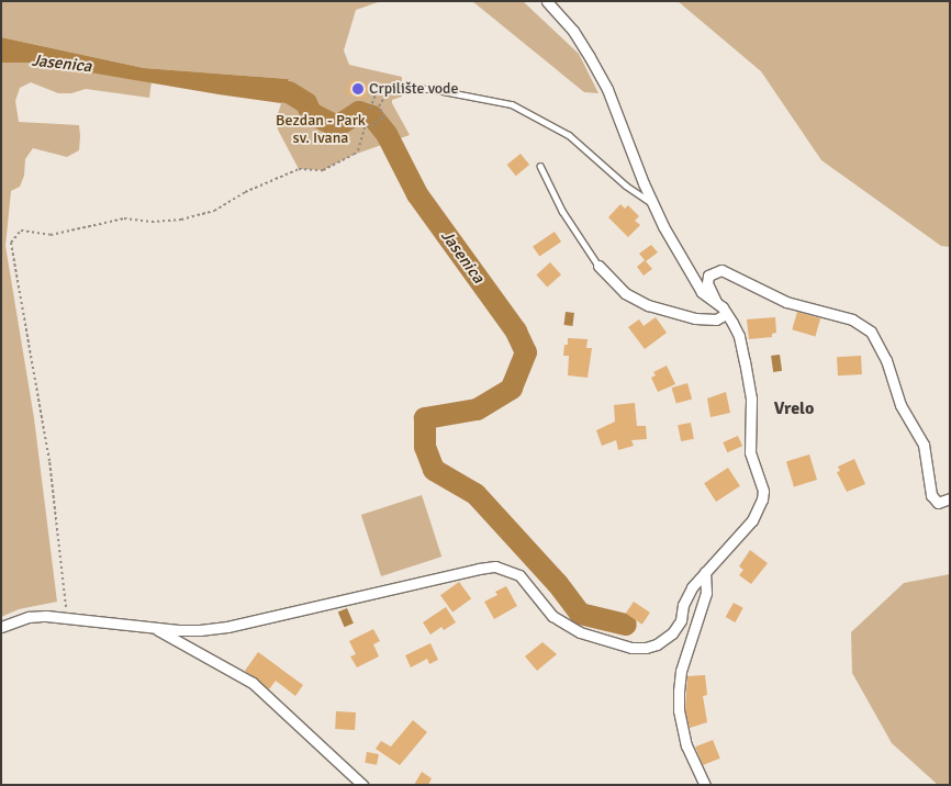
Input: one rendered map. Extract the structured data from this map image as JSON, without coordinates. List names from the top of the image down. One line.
{"districts":["Vrelo"],"water":["Jasenica"],"parks":["Bezdan - Park sv. Ivana"],"places":["Crpilište vode"]}
